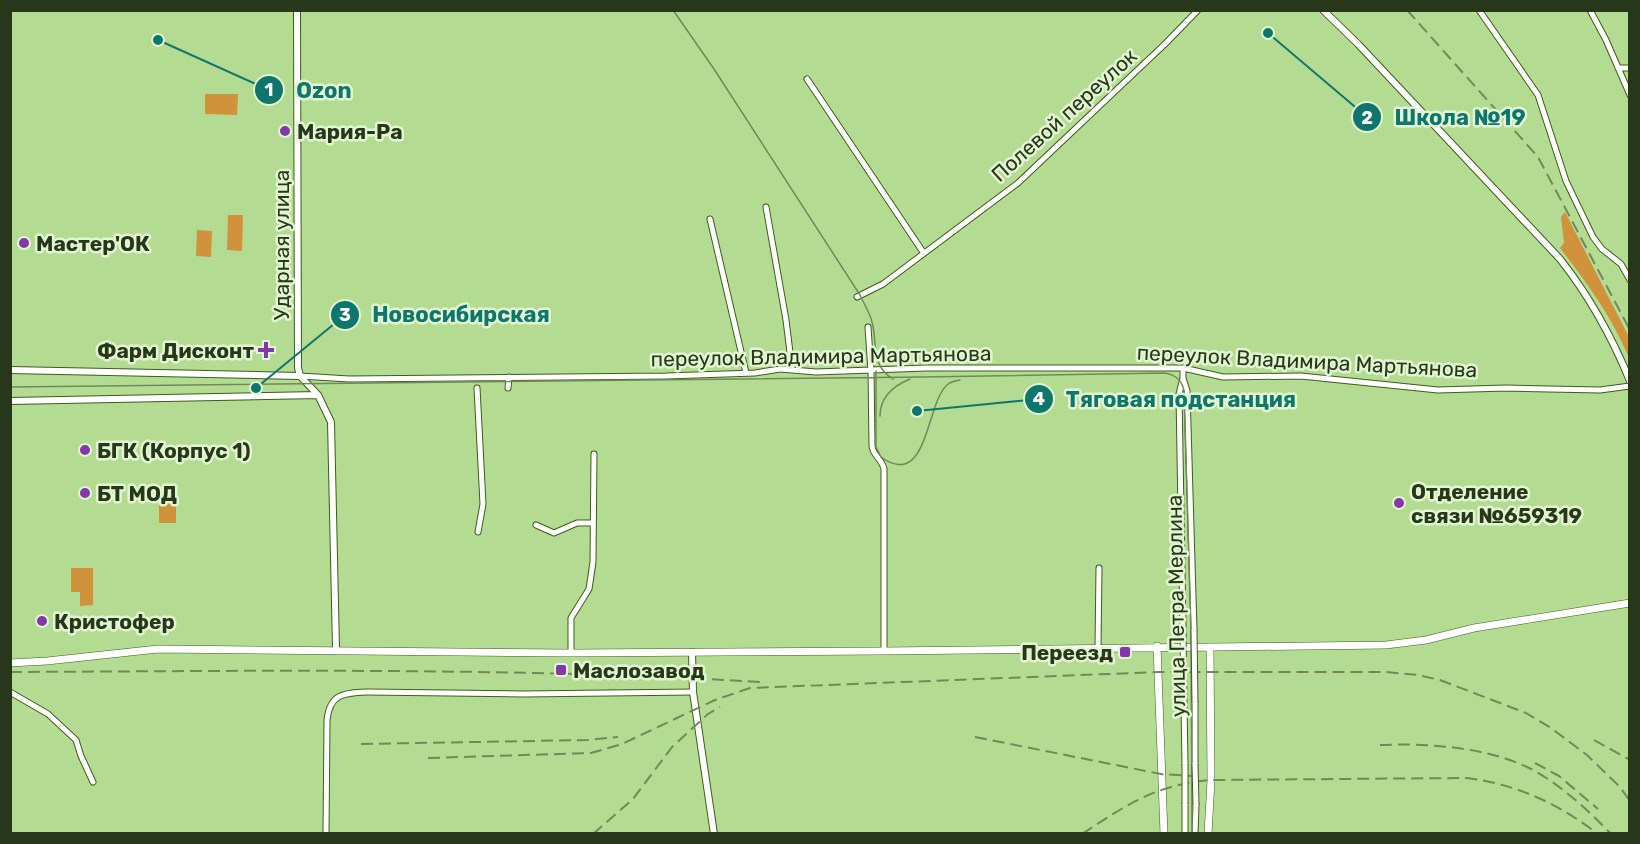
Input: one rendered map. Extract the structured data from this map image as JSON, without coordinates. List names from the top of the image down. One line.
{"streets":{"main road":["улица Петра Мерлина"],"street":["Полевой переулок","Ударная улица","переулок Владимира Мартьянова"]},"crossings":[["Ударная улица","переулок Владимира Мартьянова"],["переулок Владимира Мартьянова","улица Петра Мерлина"]],"places":{"other":["Школа №19","Ozon","Мария-Ра","Мастер'ОК","Новосибирская","Тяговая подстанция","БГК (Корпус 1)","БТ МОД","Отделение связи №659319","Кристофер"],"health":["Фарм Дисконт"],"transit":["Переезд","Маслозавод"]}}
